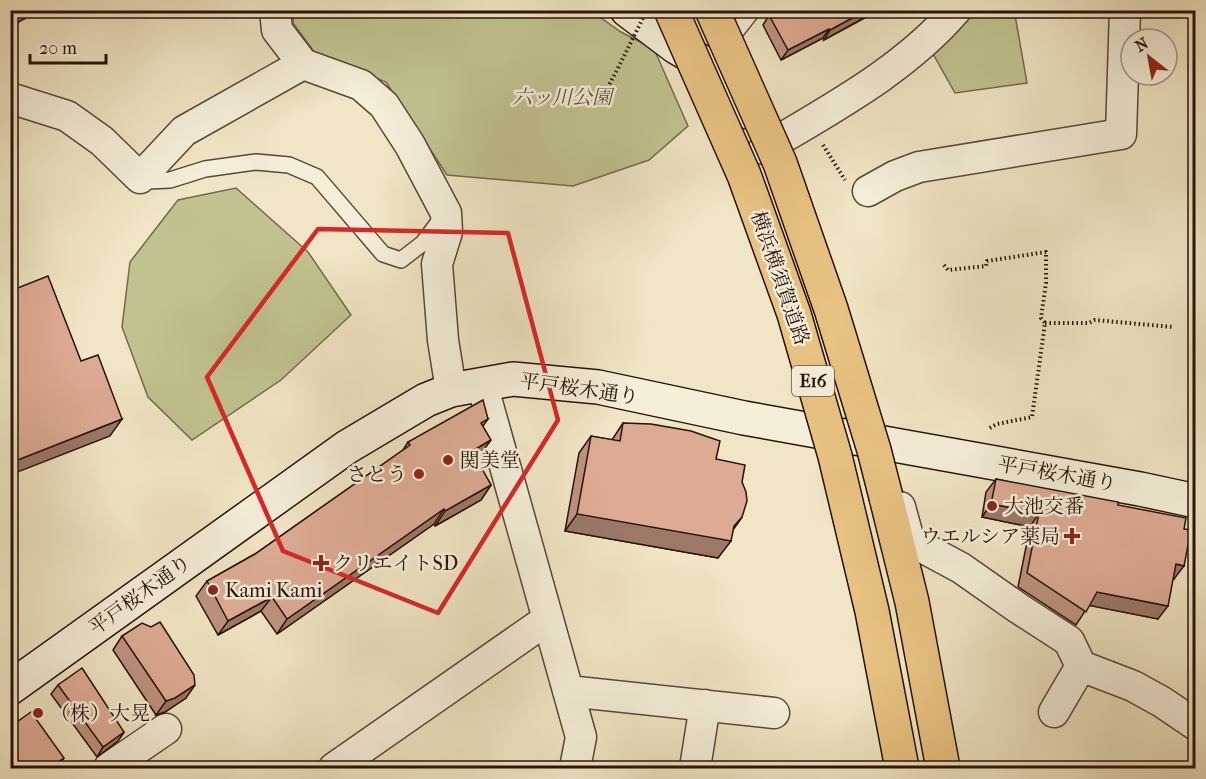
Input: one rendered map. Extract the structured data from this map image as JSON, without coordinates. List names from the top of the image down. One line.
{"streets":{"highway":["横浜横須賀道路","E16"],"main road":["平戸桜木通り"]},"parks":["六ッ川公園"],"places":{"other":["関美堂","さとう","大池交番","Kami Kami","（株）大晃"],"health":["ウエルシア薬局","クリエイトSD"]},"scale_bar":"20 m","north":"top left"}
